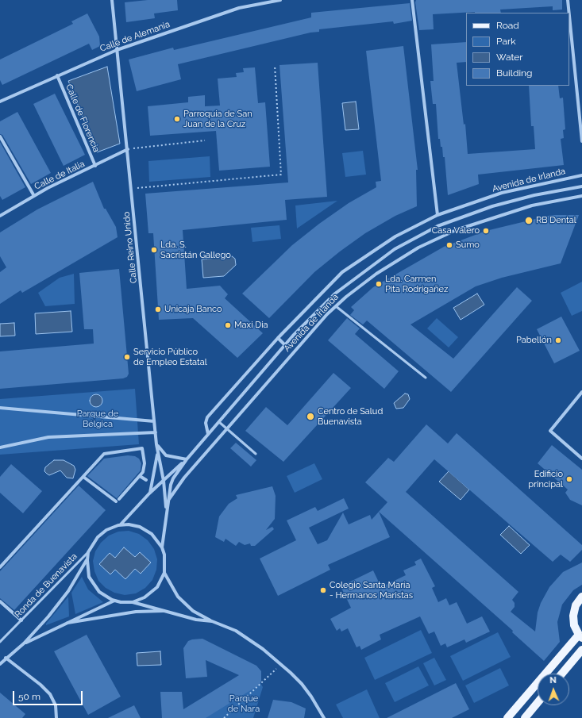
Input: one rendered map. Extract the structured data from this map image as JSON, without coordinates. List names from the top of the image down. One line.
{"streets":{"street":["Calle de Alemania","Calle de Florencia","Calle de Italia","Avenida de Irlanda","Calle Reino Unido","Ronda de Buenavista"]},"crossings":[["Calle de Alemania","Calle de Florencia"],["Calle de Alemania","Calle Reino Unido"],["Calle de Florencia","Calle de Italia"],["Calle de Italia","Calle Reino Unido"],["Avenida de Irlanda","Calle Reino Unido"],["Avenida de Irlanda","Ronda de Buenavista"]],"parks":["Parque de Bélgica","Parque de Nara"],"places":["Parroquia de San Juan de la Cruz","RB Dental","Casa Valero","Sumo","Lda. S. Sacristán Gallego","Lda. Carmen Pita Rodrigañez","Unicaja Banco","Maxi Dia","Pabellón","Servicio Público de Empleo Estatal","Centro de Salud Buenavista","Edificio principal","Colegio Santa María - Hermanos Maristas"],"legend":["Road","Park","Water","Building"],"scale_bar":"50 m","north":"top"}
